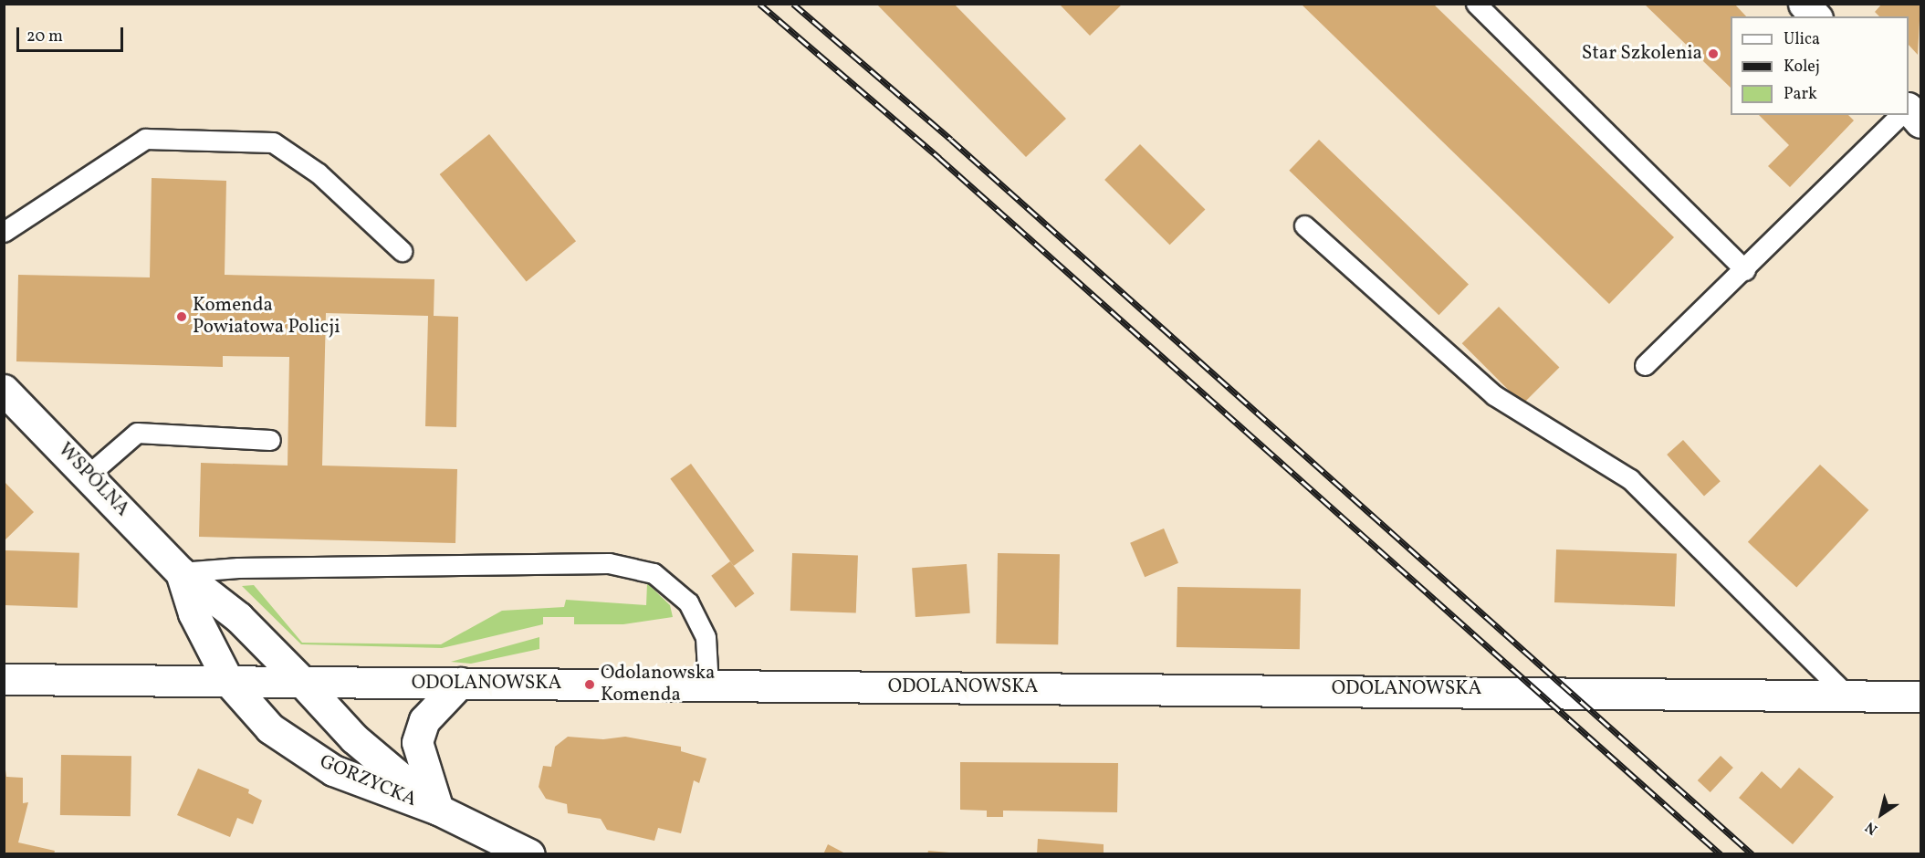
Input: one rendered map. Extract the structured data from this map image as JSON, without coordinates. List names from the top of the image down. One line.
{"streets":{"main road":["WSPÓLNA","ODOLANOWSKA","GORZYCKA"]},"crossings":[["WSPÓLNA","ODOLANOWSKA"],["WSPÓLNA","GORZYCKA"],["ODOLANOWSKA","GORZYCKA"]],"places":["Star Szkolenia","Komenda Powiatowa Policji","Odolanowska Komenda"],"legend":["Ulica","Kolej","Park"],"scale_bar":"20 m","north":"bottom left"}
